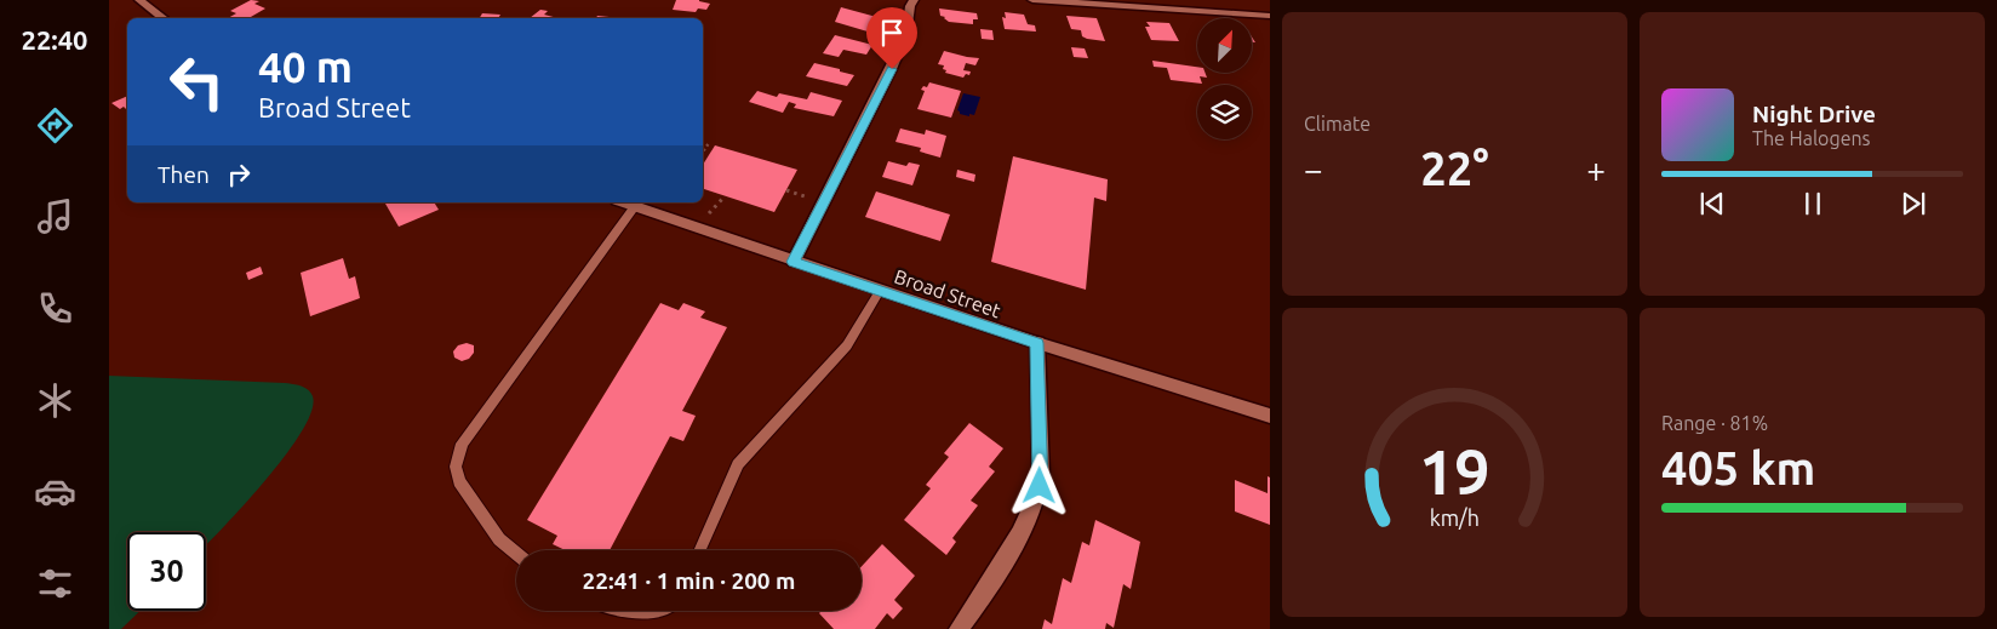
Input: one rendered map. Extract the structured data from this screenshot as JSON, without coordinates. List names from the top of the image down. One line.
{"streets":{"street":["Broad Street"]},"north":"top right","page":{"tabs":"22:40","tile":["Climate",["Range · 81%","405 km"]],"turn":["40 m","Broad Street"],"song":["Night Drive","The Halogens"],"heat":["−","22°","+"],"then":"Then","limit":"30","trip":"22:41 · 1 min · 200 m","gauge":["19","km/h"]}}
